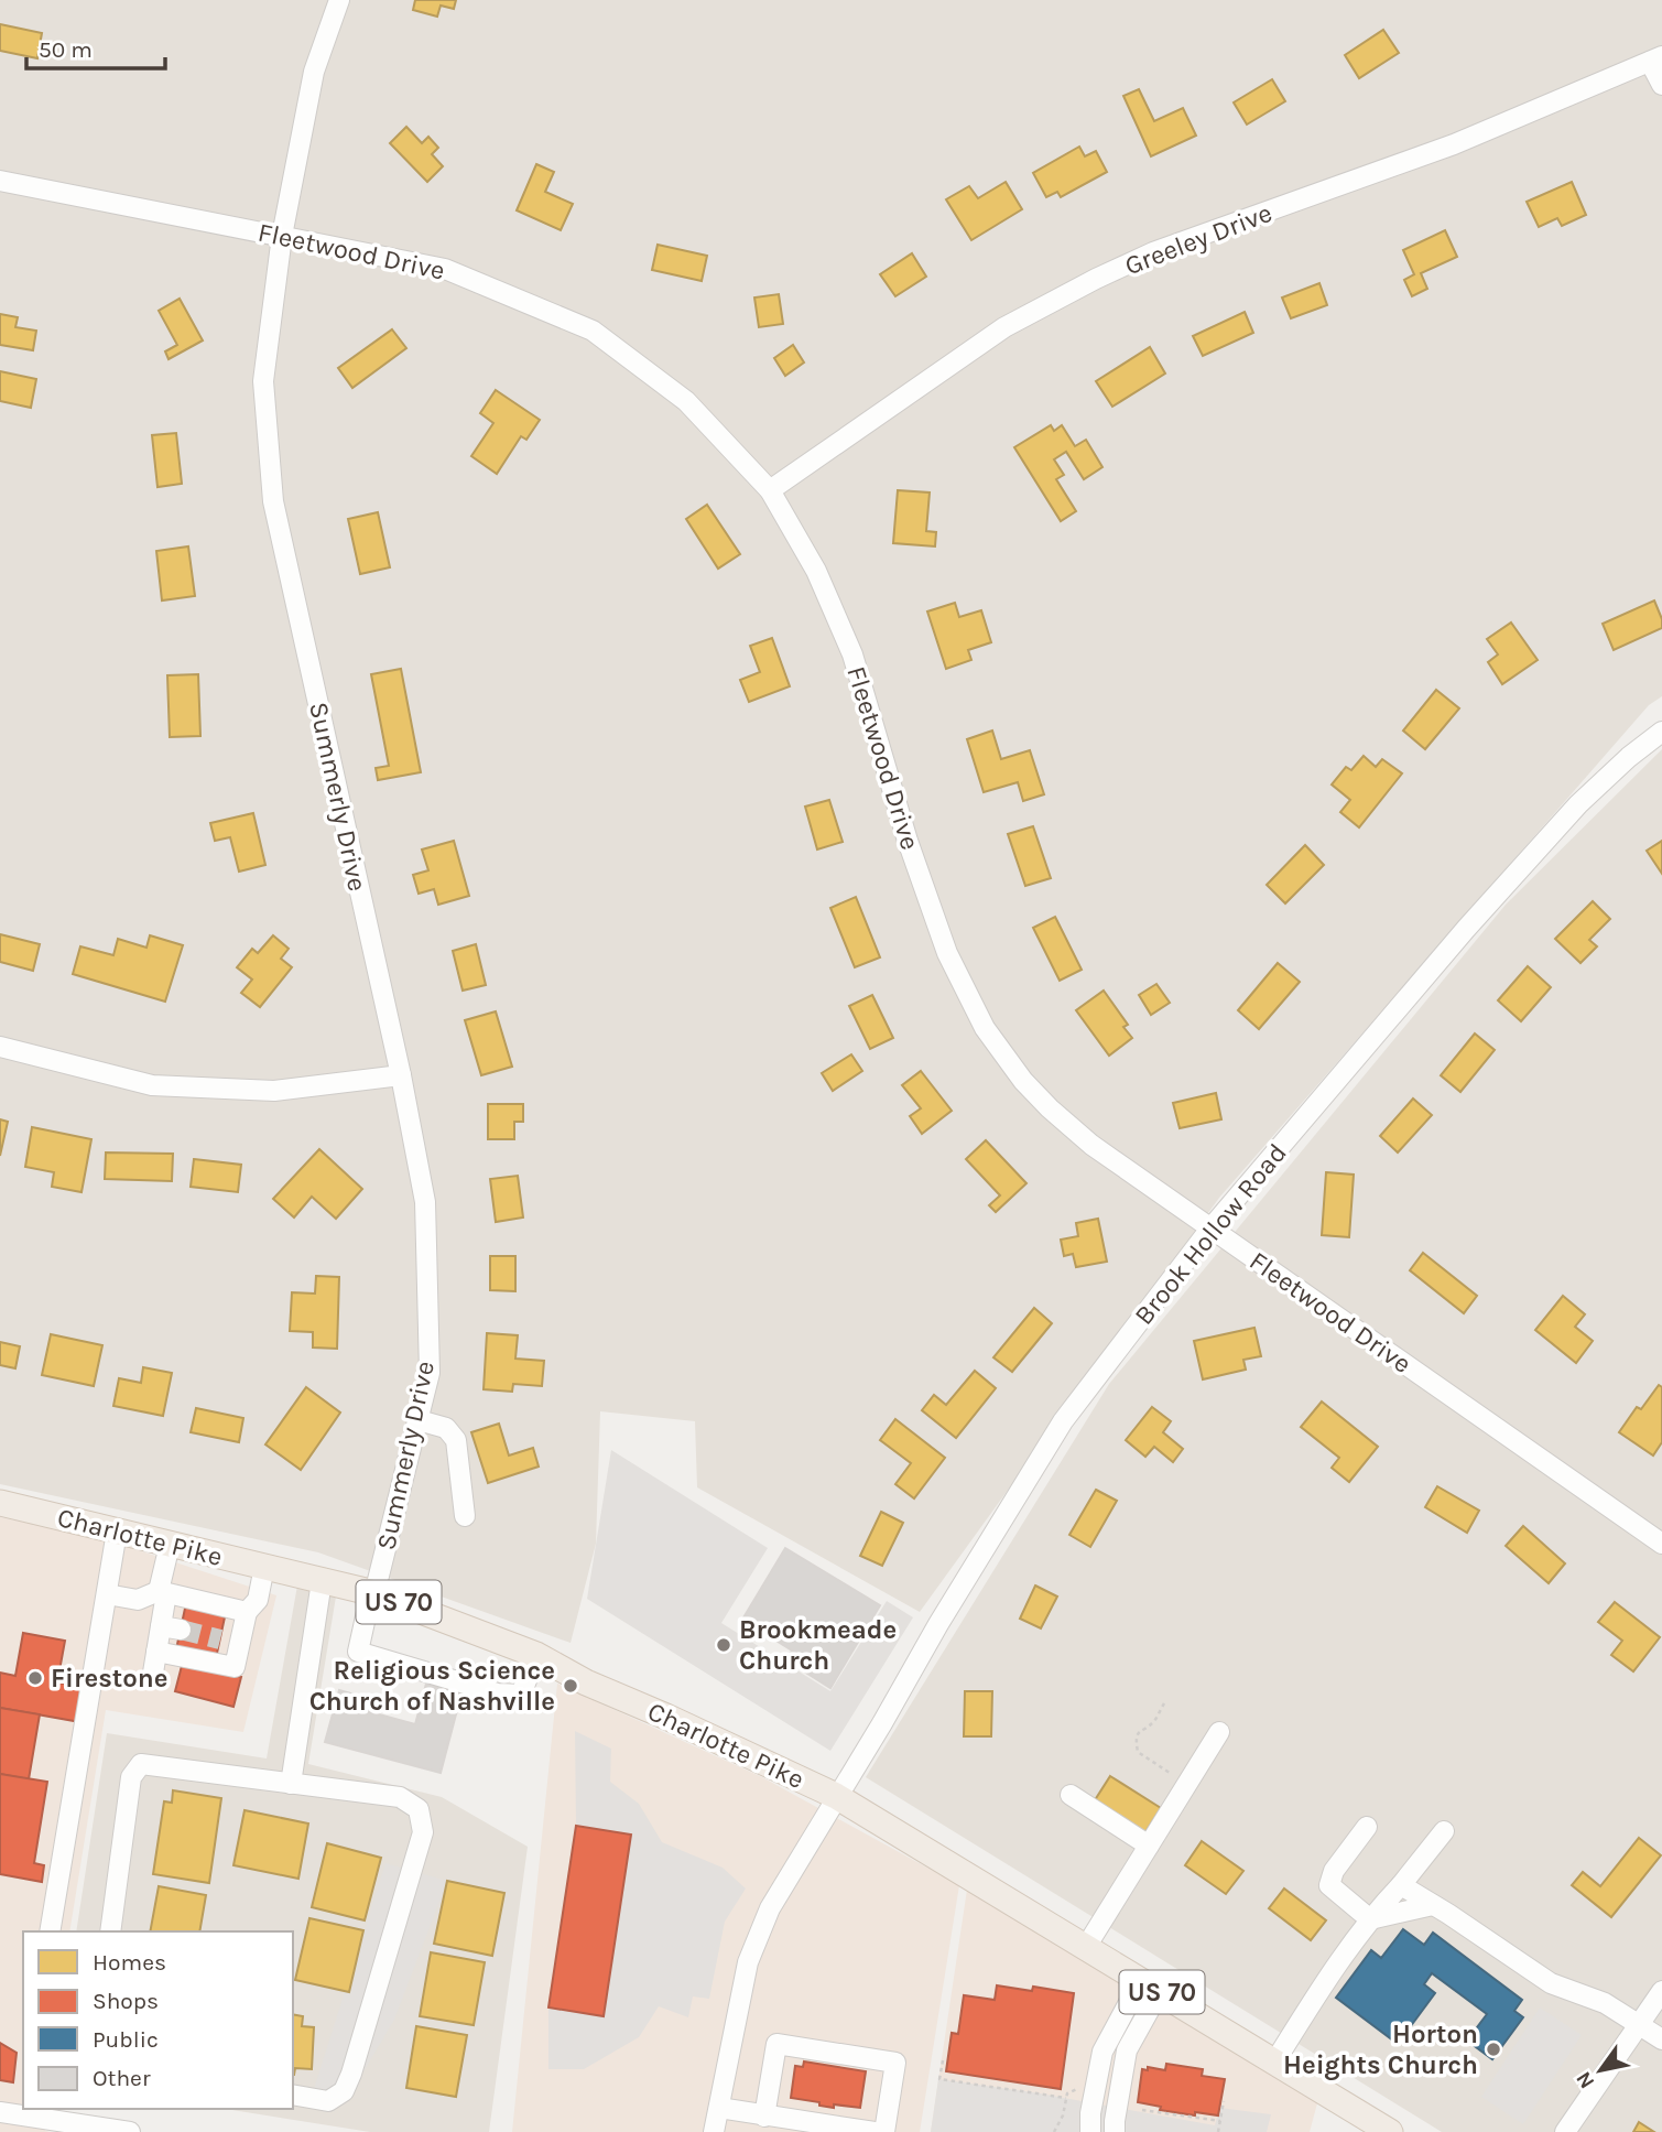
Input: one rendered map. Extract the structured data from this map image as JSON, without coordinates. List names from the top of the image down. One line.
{"streets":{"main road":["Charlotte Pike","US 70"],"street":["Greeley Drive","Fleetwood Drive","Summerly Drive","Brook Hollow Road"]},"crossings":[["Greeley Drive","Fleetwood Drive"],["Fleetwood Drive","Summerly Drive"],["Fleetwood Drive","Brook Hollow Road"],["Summerly Drive","Charlotte Pike"],["Brook Hollow Road","Charlotte Pike"]],"places":["Brookmeade Church","Firestone","Religious Science Church of Nashville","Horton Heights Church"],"legend":["Homes","Shops","Public","Other"],"scale_bar":"50 m","north":"bottom left"}
